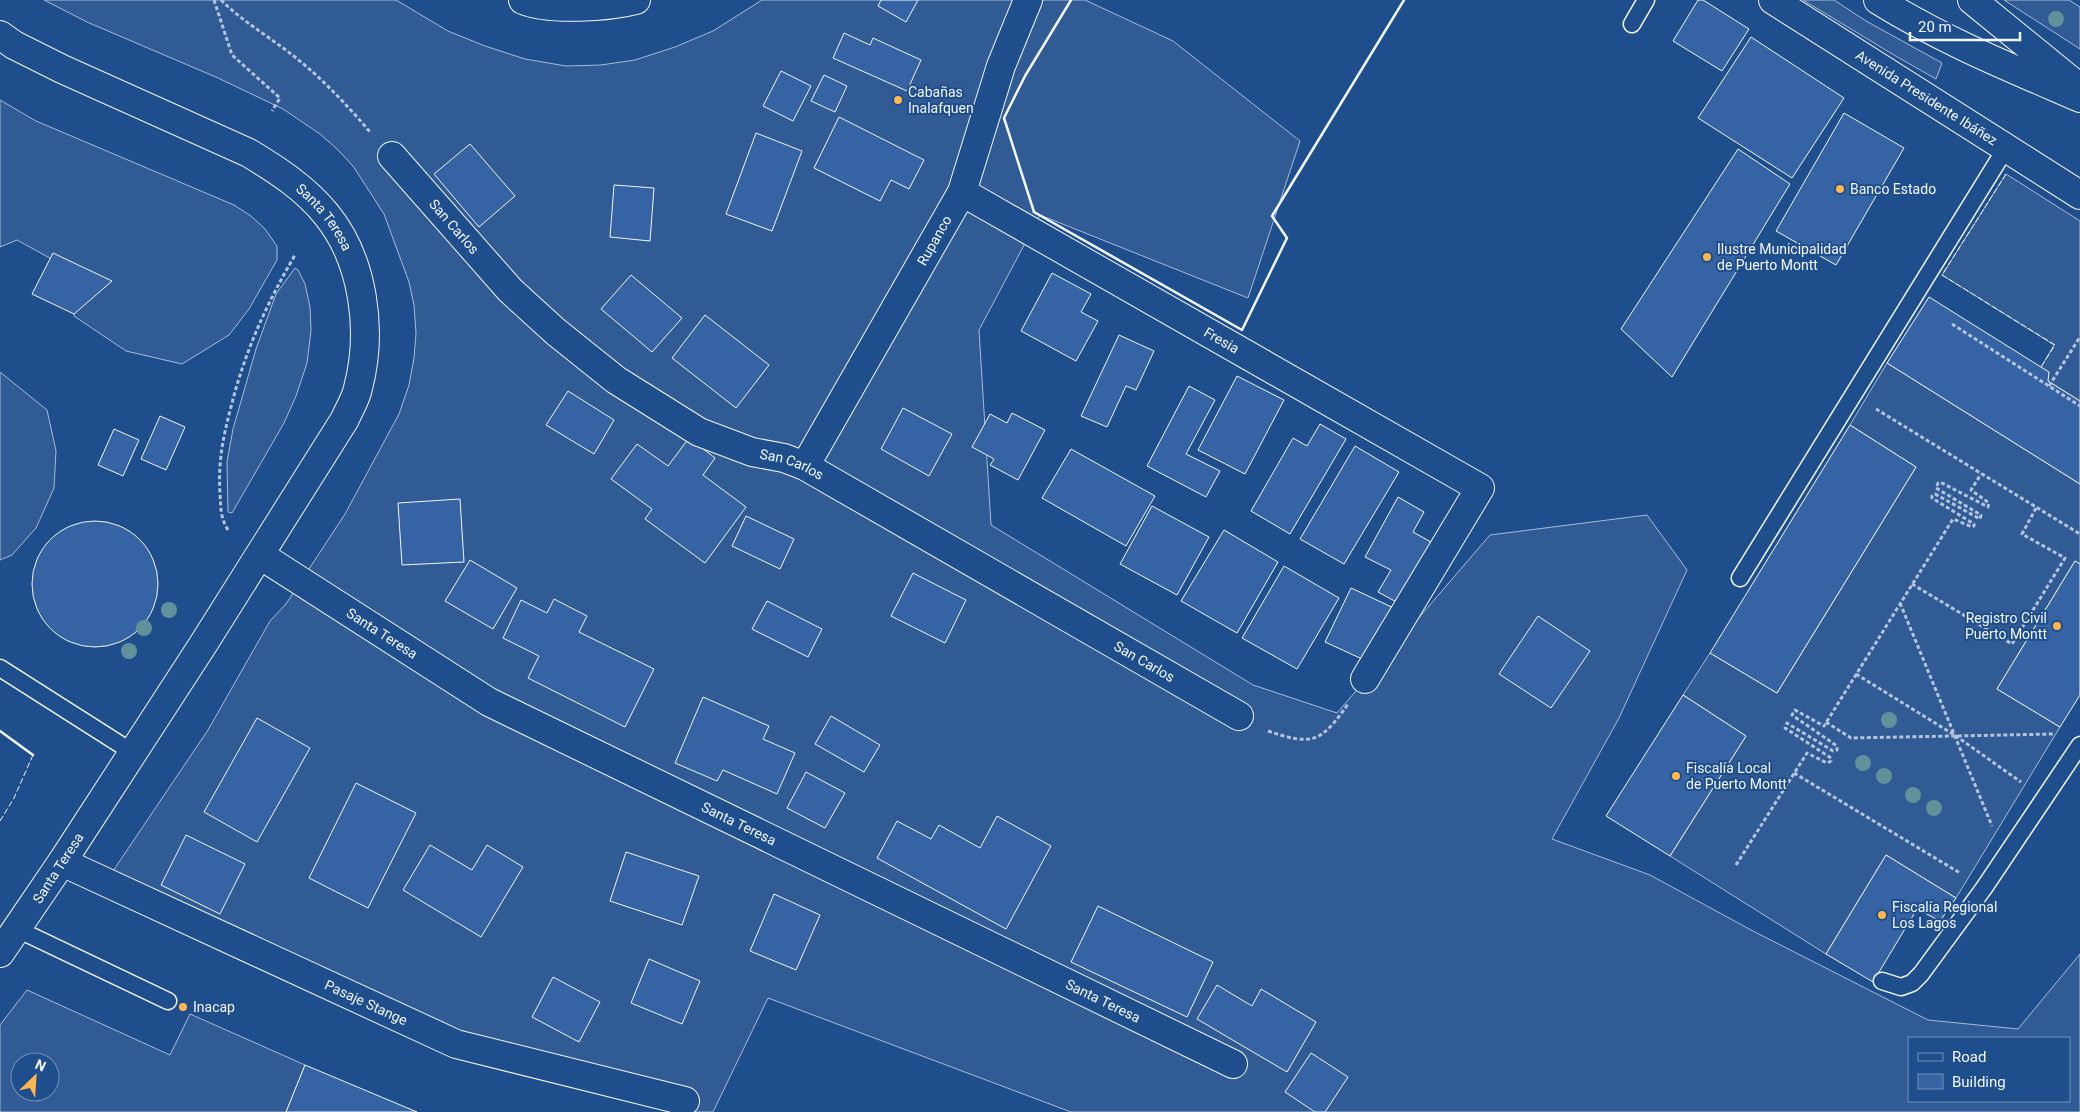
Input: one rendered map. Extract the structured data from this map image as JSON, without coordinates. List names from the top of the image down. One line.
{"streets":{"street":["Avenida Presidente Ibáñez","Santa Teresa","San Carlos","Rupanco","Fresia","Pasaje Stange"]},"crossings":[["Santa Teresa","Pasaje Stange"],["San Carlos","Rupanco"],["Rupanco","Fresia"]],"places":["Cabañas Inalafquen","Banco Estado","Ilustre Municipalidad de Puerto Montt","Registro Civil Puerto Montt","Fiscalía Local de Puerto Montt","Fiscalía Regional Los Lagos","Inacap"],"legend":["Road","Building"],"scale_bar":"20 m","north":"top right"}
